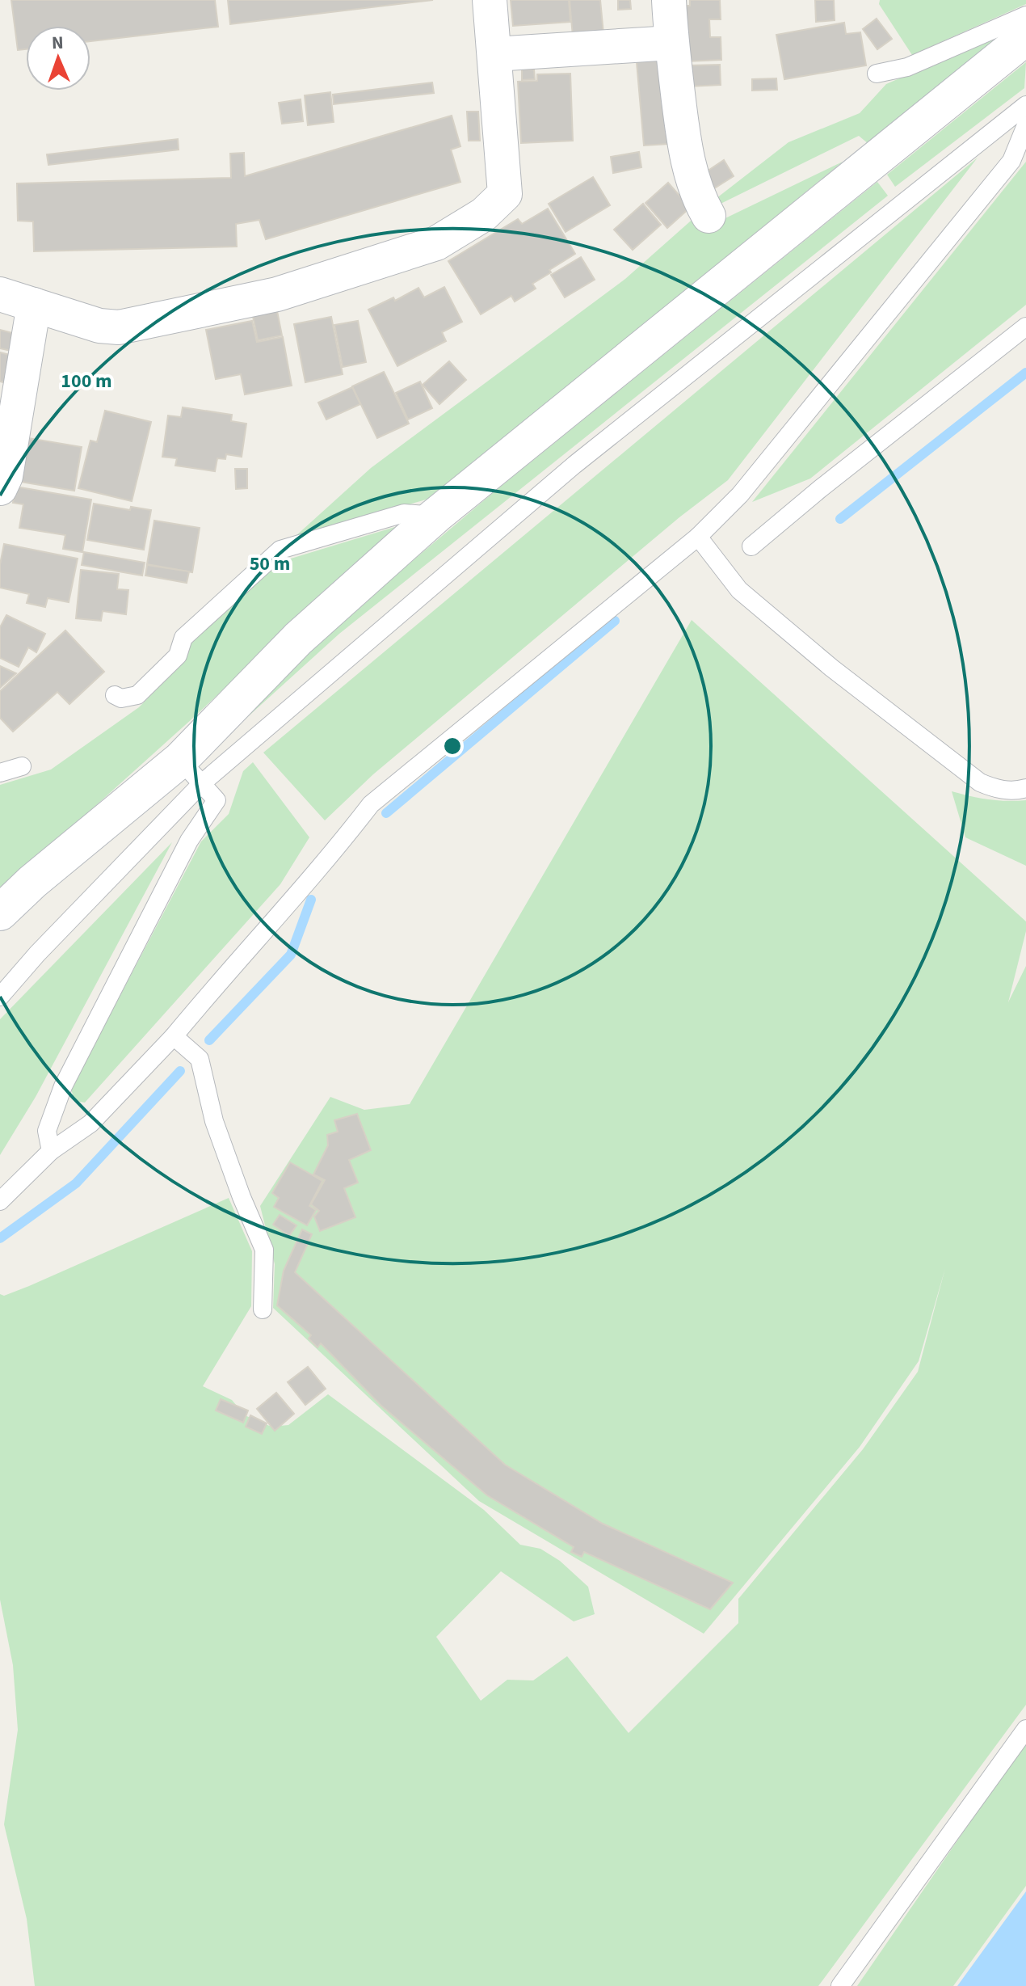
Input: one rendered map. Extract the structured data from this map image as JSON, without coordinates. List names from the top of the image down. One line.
{"north":"top","rings":["100 m","50 m"]}
